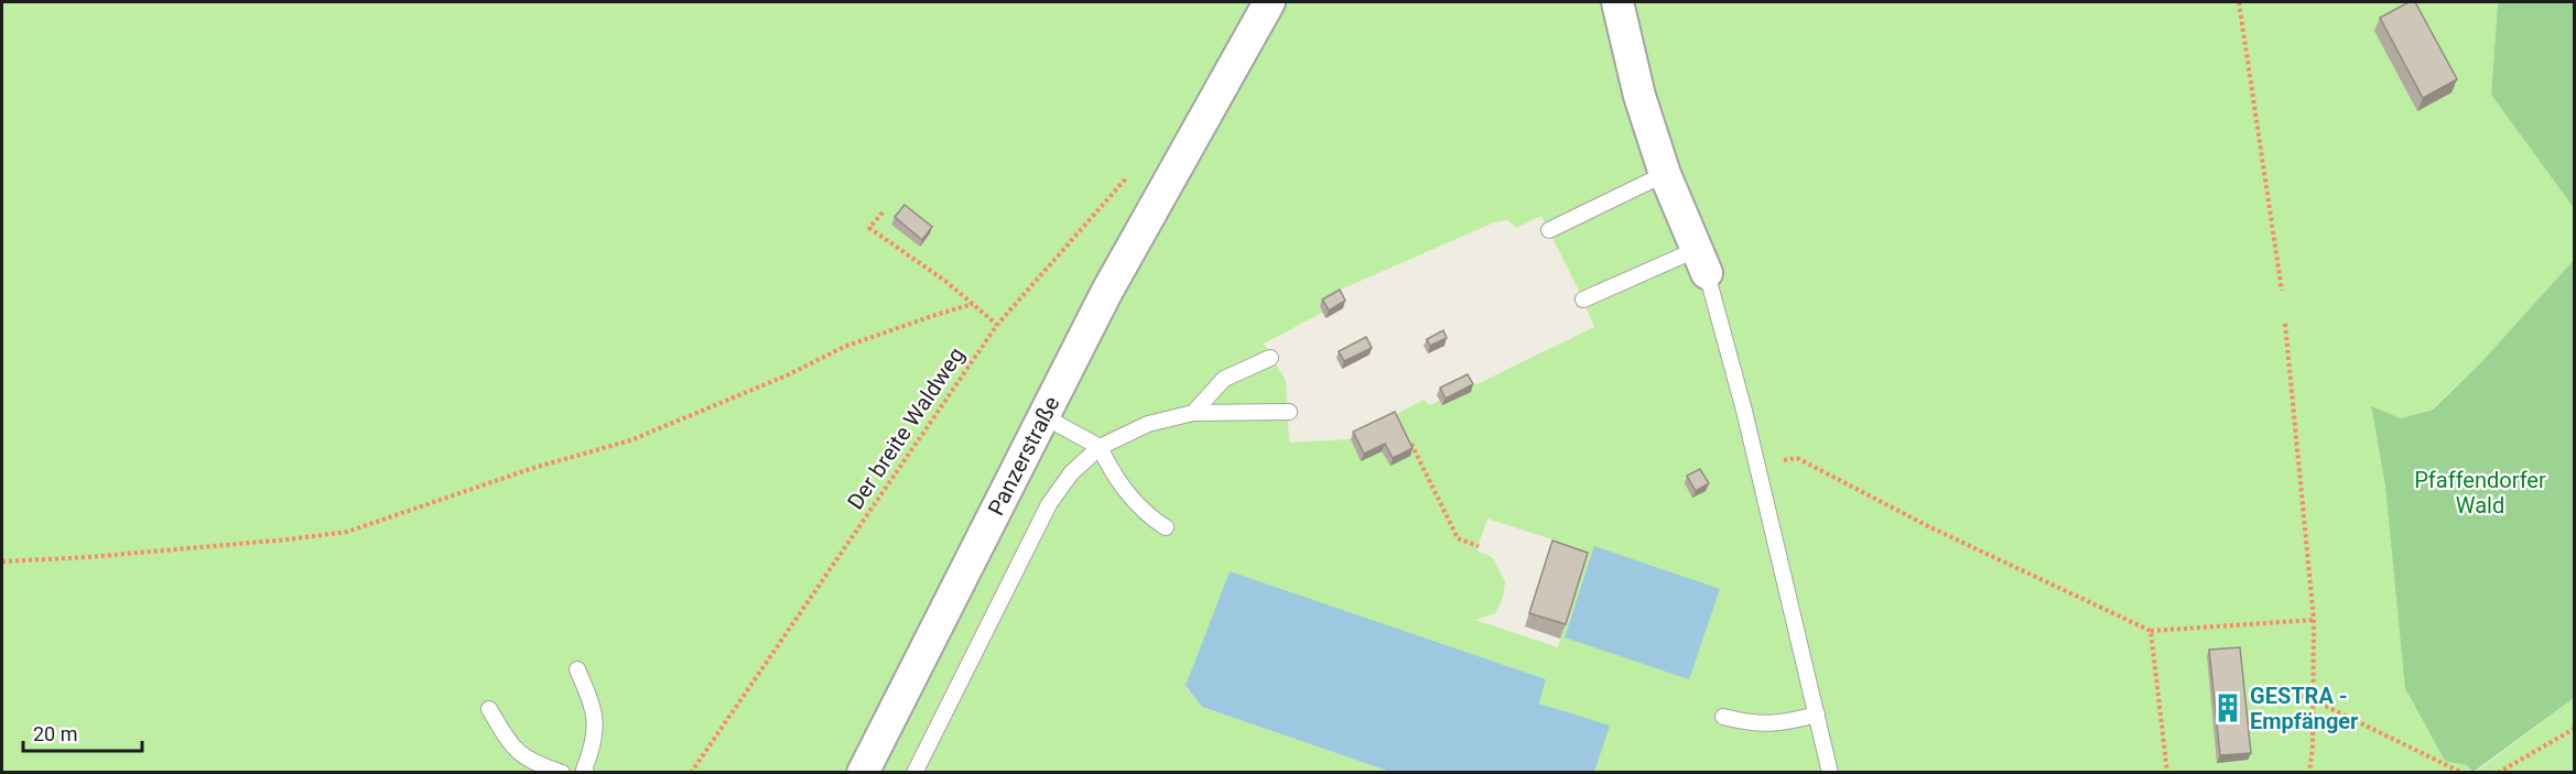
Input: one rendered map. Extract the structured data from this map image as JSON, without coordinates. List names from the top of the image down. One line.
{"streets":{"street":["Panzerstraße"],"path":["Der breite Waldweg"]},"parks":["Pfaffendorfer Wald"],"places":{"building":["GESTRA - Empfänger"]},"scale_bar":"20 m"}
